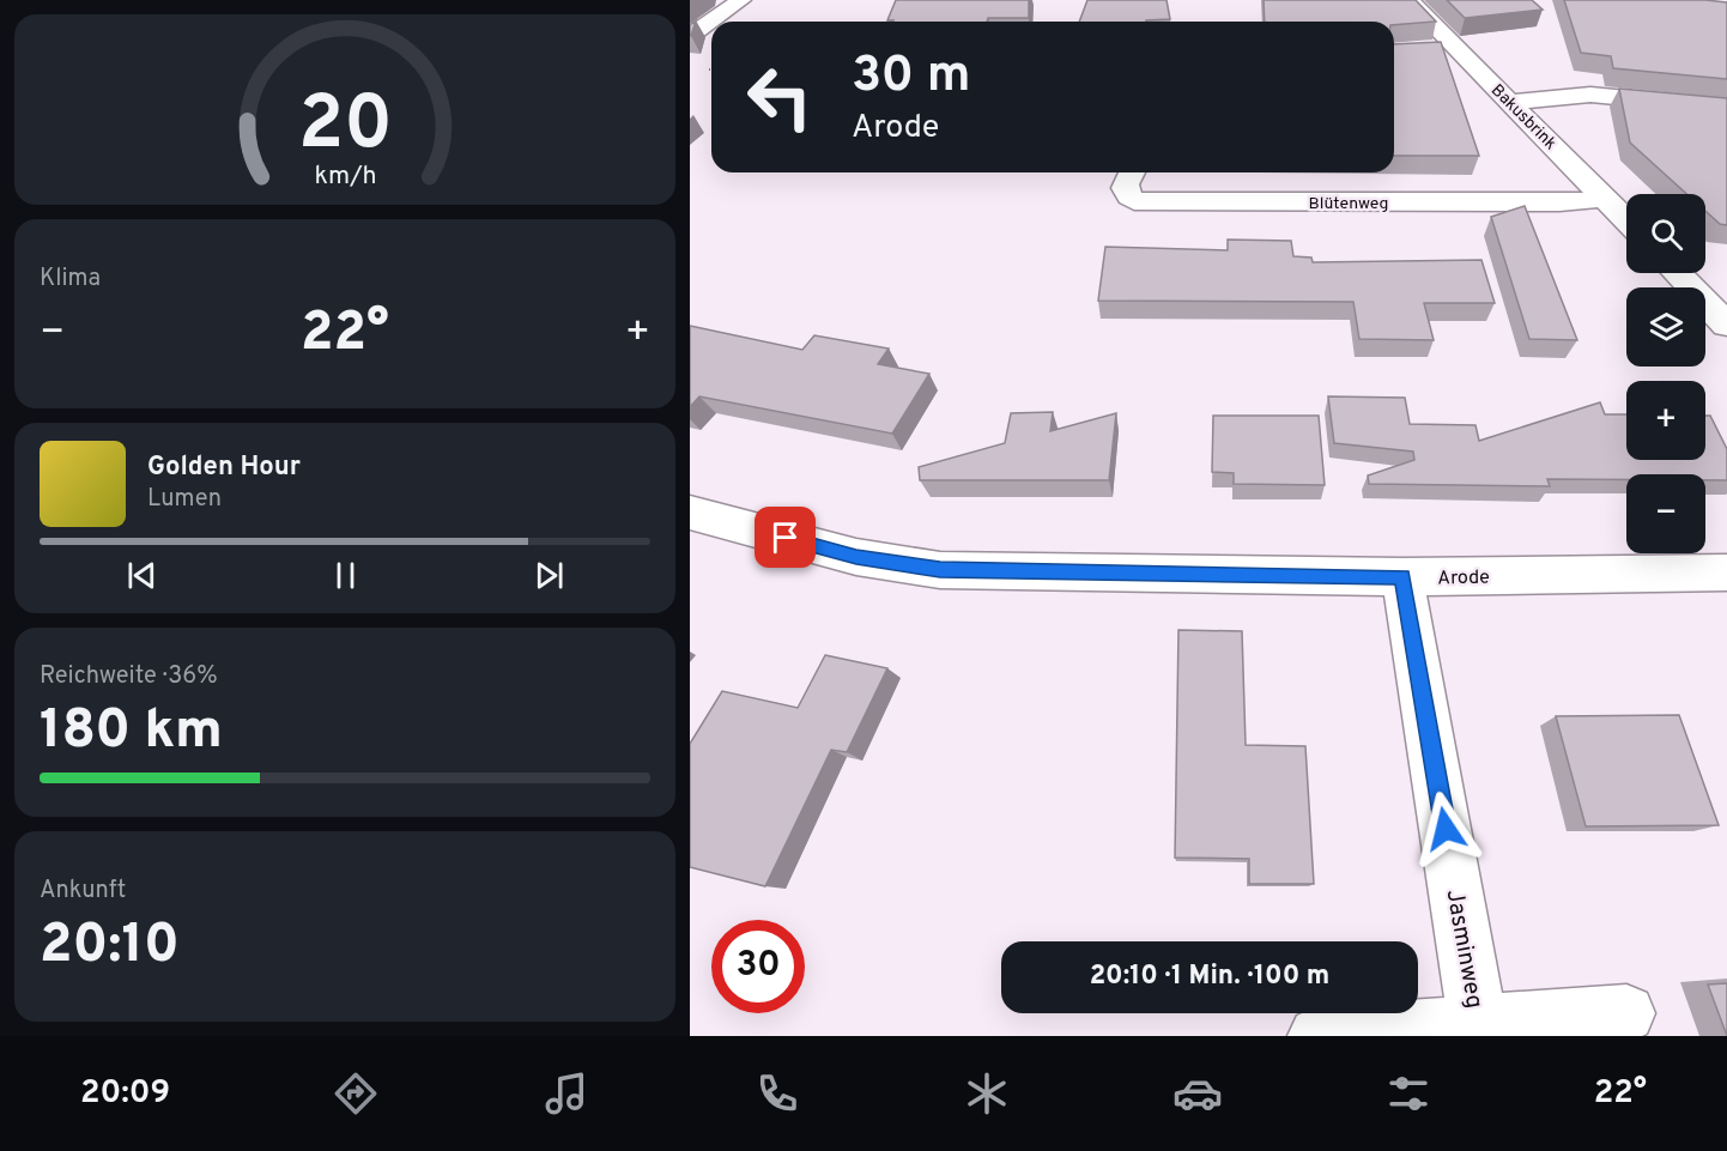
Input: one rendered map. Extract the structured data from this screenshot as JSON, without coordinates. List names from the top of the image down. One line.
{"streets":{"street":["Bakusbrink","Blütenweg","Arode","Jasminweg"]},"crossings":[["Bakusbrink","Blütenweg"],["Arode","Jasminweg"]],"page":{"turn":["30 m","Arode"],"map_buttons":["+","−"],"tile":["Klima",["Reichweite · 36%","180 km"],["Ankunft","20:10"]],"heat":["−","22°","+"],"song":["Golden Hour","Lumen"],"limit":"30","trip":"20:10 · 1 Min. · 100 m","tabs":["20:09","22°"],"gauge":["20","km/h"]}}
